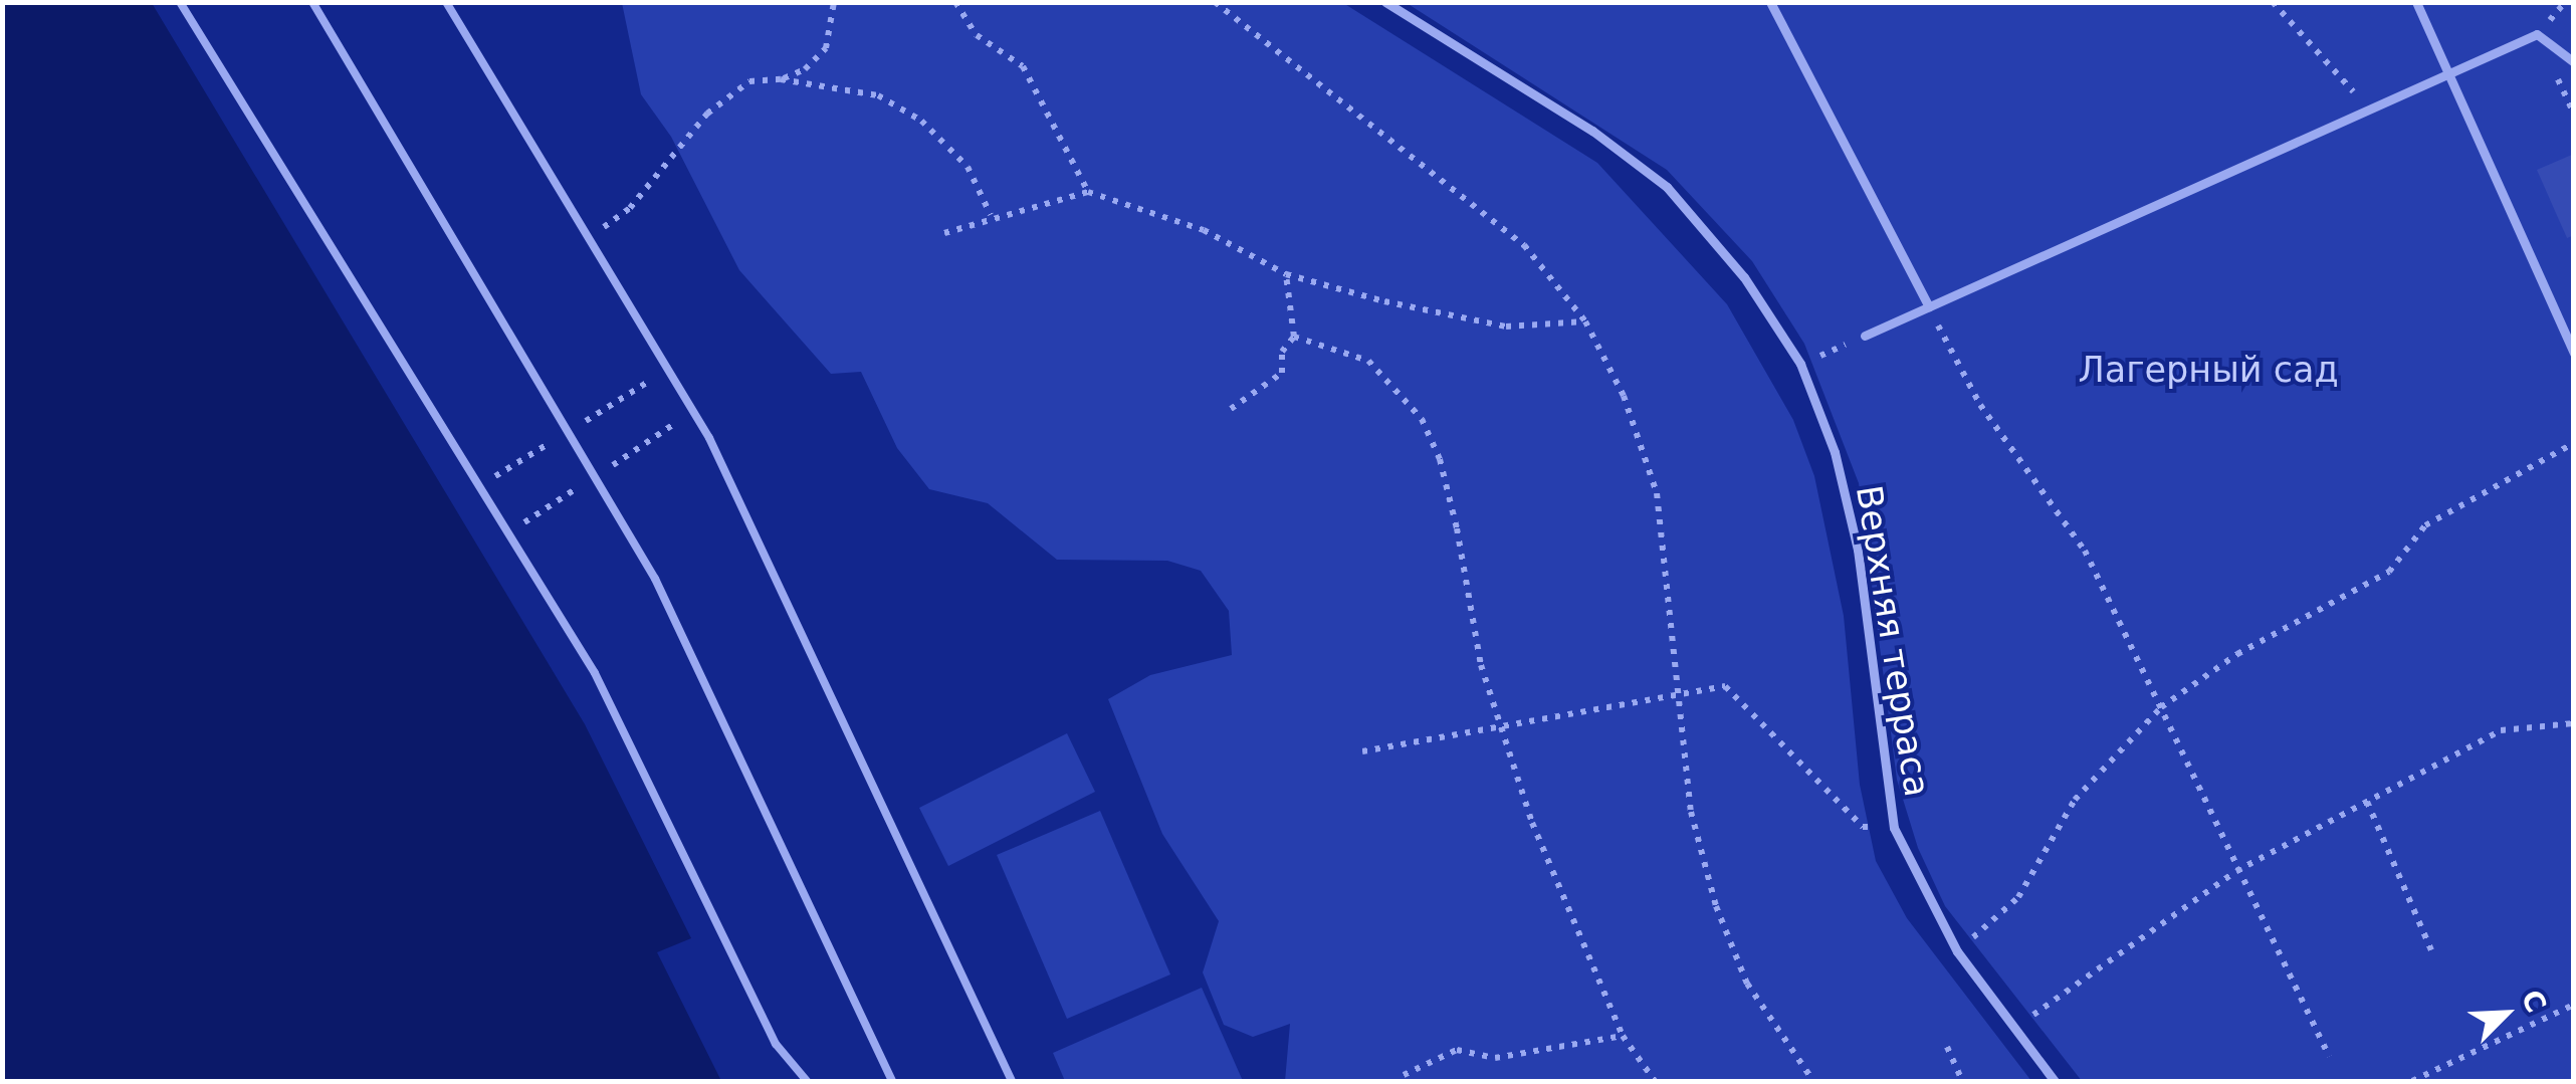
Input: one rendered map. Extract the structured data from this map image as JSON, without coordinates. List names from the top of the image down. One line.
{"streets":{"street":["Верхняя терраса"]},"parks":["Лагерный сад"],"north":"top right"}
